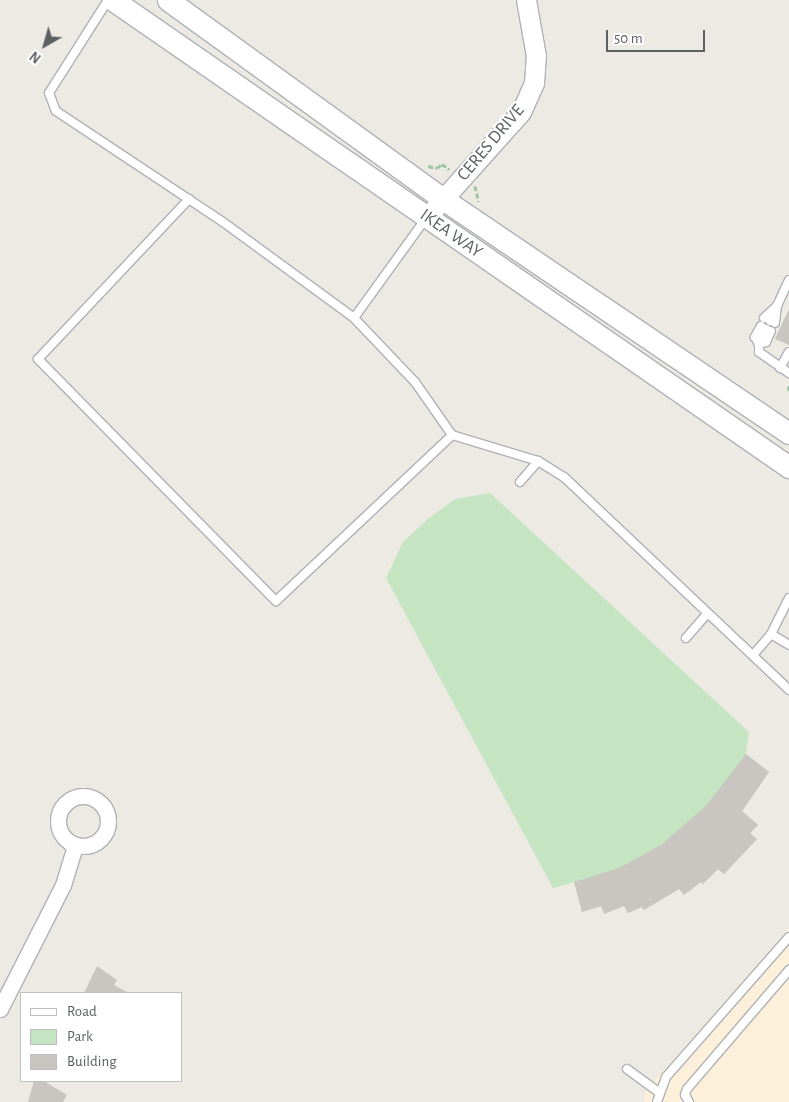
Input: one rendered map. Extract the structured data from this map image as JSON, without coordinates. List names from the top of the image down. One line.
{"streets":{"main road":["IKEA WAY"],"street":["CERES DRIVE"]},"crossings":[["CERES DRIVE","IKEA WAY"]],"legend":["Road","Park","Building"],"scale_bar":"50 m","north":"bottom left"}
